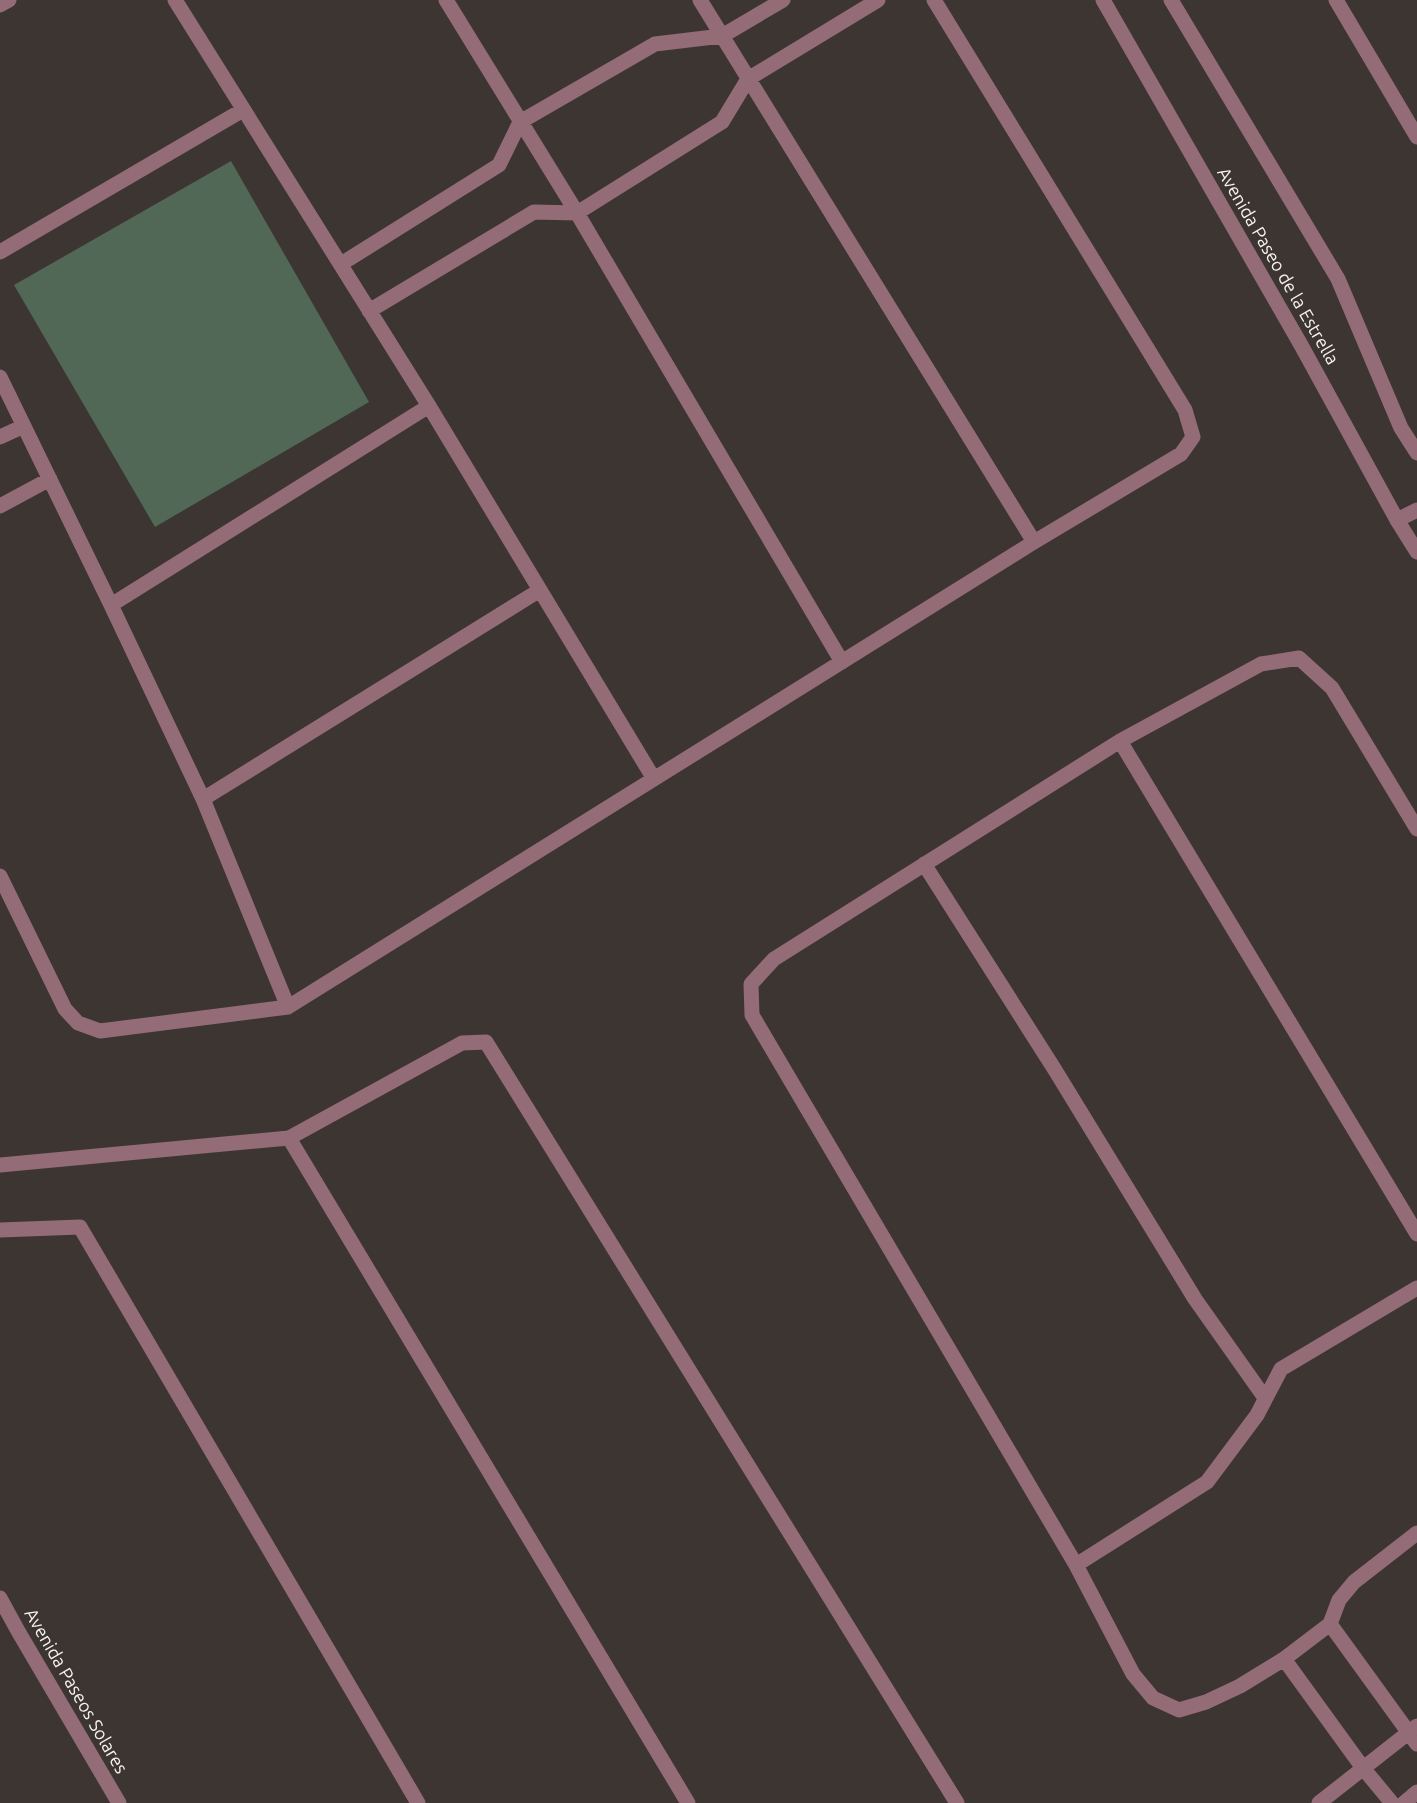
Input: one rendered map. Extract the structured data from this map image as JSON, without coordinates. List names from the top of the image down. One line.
{"streets":{"street":["Avenida Paseo de la Estrella","Avenida Paseos Solares"]}}
